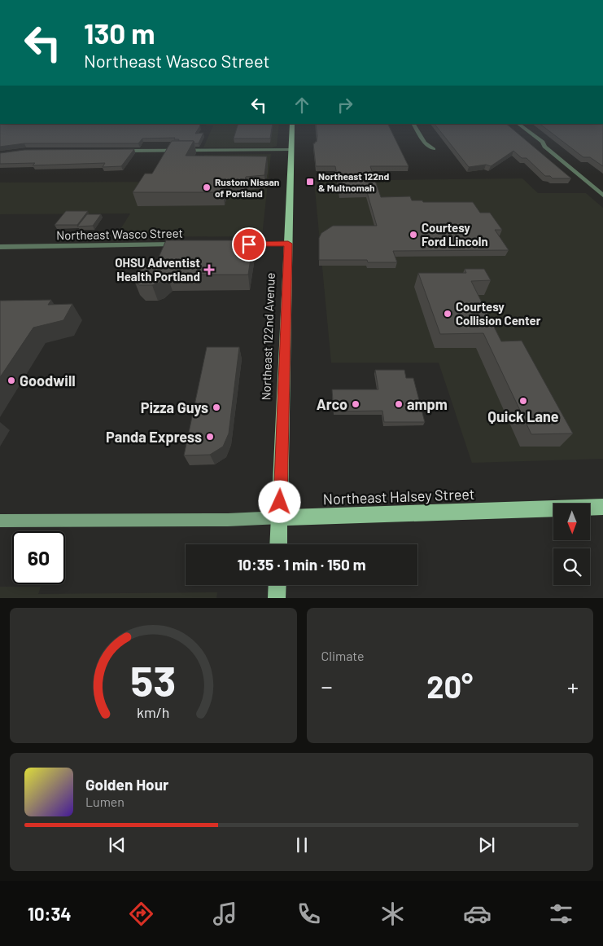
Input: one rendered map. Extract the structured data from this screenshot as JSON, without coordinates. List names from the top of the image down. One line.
{"streets":{"main road":["Northeast 122nd Avenue","Northeast Halsey Street"],"street":["Northeast Wasco Street"]},"crossings":[["Northeast 122nd Avenue","Northeast Halsey Street"]],"places":{"transit":["Northeast 122nd & Multnomah"],"other":["Rustom Nissan of Portland","Courtesy Ford Lincoln","Courtesy Collision Center","Goodwill","Quick Lane","Arco","ampm","Pizza Guys","Panda Express"],"health":["OHSU Adventist Health Portland"]},"north":"bottom","page":{"turn":["130 m","Northeast Wasco Street"],"limit":"60","trip":"10:35 · 1 min · 150 m","tile":"Climate","heat":["−","20°","+"],"song":["Golden Hour","Lumen"],"tabs":"10:34","gauge":["53","km/h"]}}
